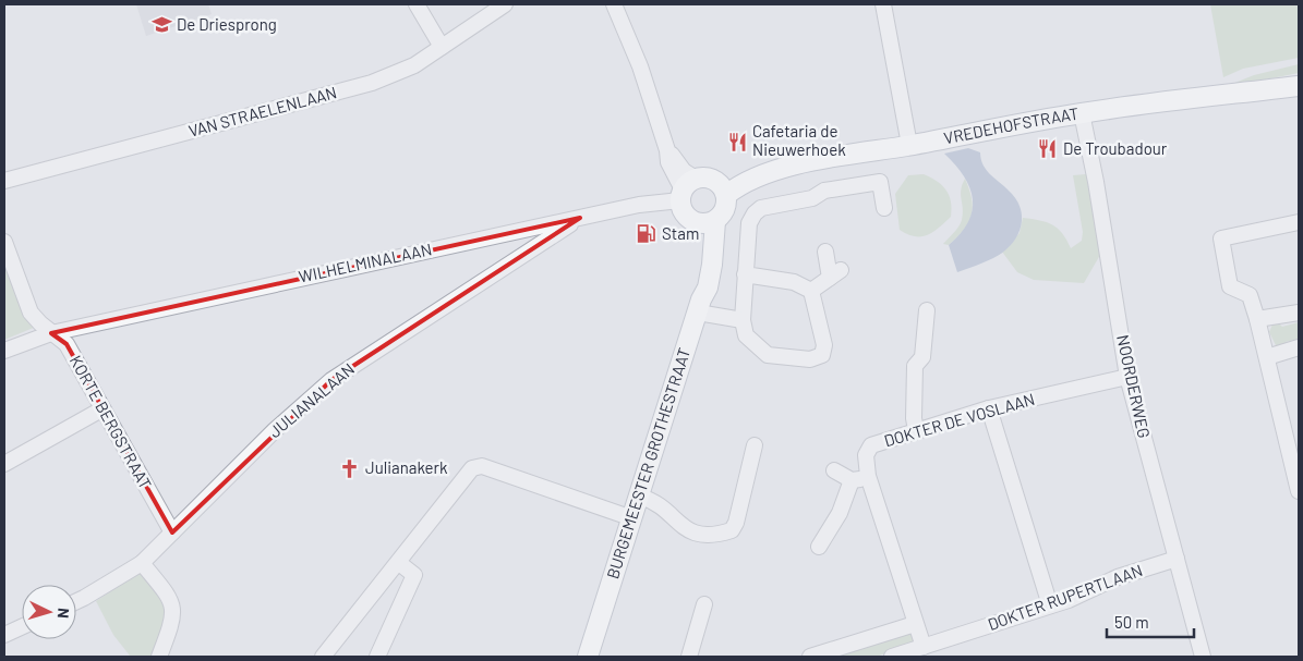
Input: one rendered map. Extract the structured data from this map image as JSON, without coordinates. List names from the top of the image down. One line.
{"streets":{"main road":["VREDEHOFSTRAAT","BURGEMEESTER GROTHESTRAAT"],"street":["VAN STRAELENLAAN","WILHELMINALAAN","NOORDERWEG","JULIANALAAN","DOKTER DE VOSLAAN","KORTE BERGSTRAAT","DOKTER RUPERTLAAN"]},"crossings":[["VREDEHOFSTRAAT","WILHELMINALAAN"],["VREDEHOFSTRAAT","NOORDERWEG"],["VREDEHOFSTRAAT","BURGEMEESTER GROTHESTRAAT"],["WILHELMINALAAN","JULIANALAAN"],["WILHELMINALAAN","KORTE BERGSTRAAT"],["WILHELMINALAAN","BURGEMEESTER GROTHESTRAAT"],["NOORDERWEG","DOKTER DE VOSLAAN"],["NOORDERWEG","DOKTER RUPERTLAAN"],["JULIANALAAN","KORTE BERGSTRAAT"],["DOKTER DE VOSLAAN","DOKTER RUPERTLAAN"]],"places":{"school or university":["De Driesprong"],"restaurant":["Cafetaria de Nieuwerhoek","De Troubadour"],"fuel station":["Stam"],"church":["Julianakerk"]},"scale_bar":"50 m","north":"right"}
